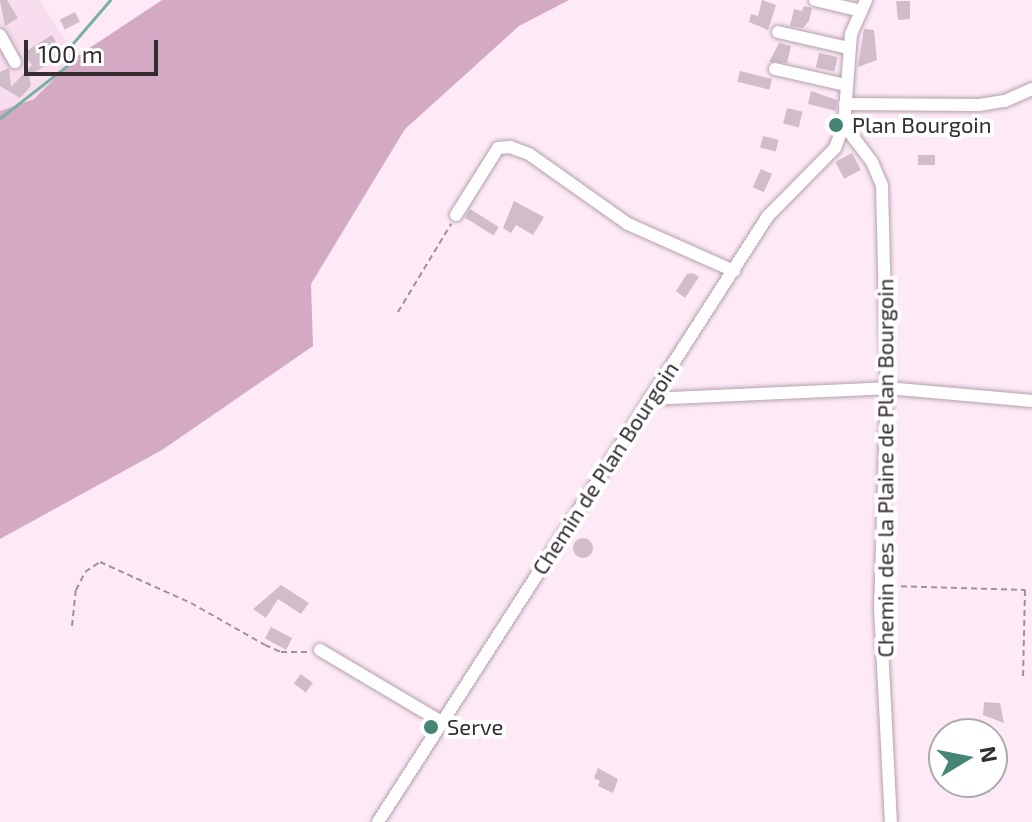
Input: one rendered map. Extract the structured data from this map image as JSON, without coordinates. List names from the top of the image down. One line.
{"streets":{"street":["Chemin de Plan Bourgoin","Chemin des la Plaine de Plan Bourgoin"]},"crossings":[["Chemin de Plan Bourgoin","Chemin des la Plaine de Plan Bourgoin"]],"places":["Plan Bourgoin","Serve"],"scale_bar":"100 m","north":"right"}
